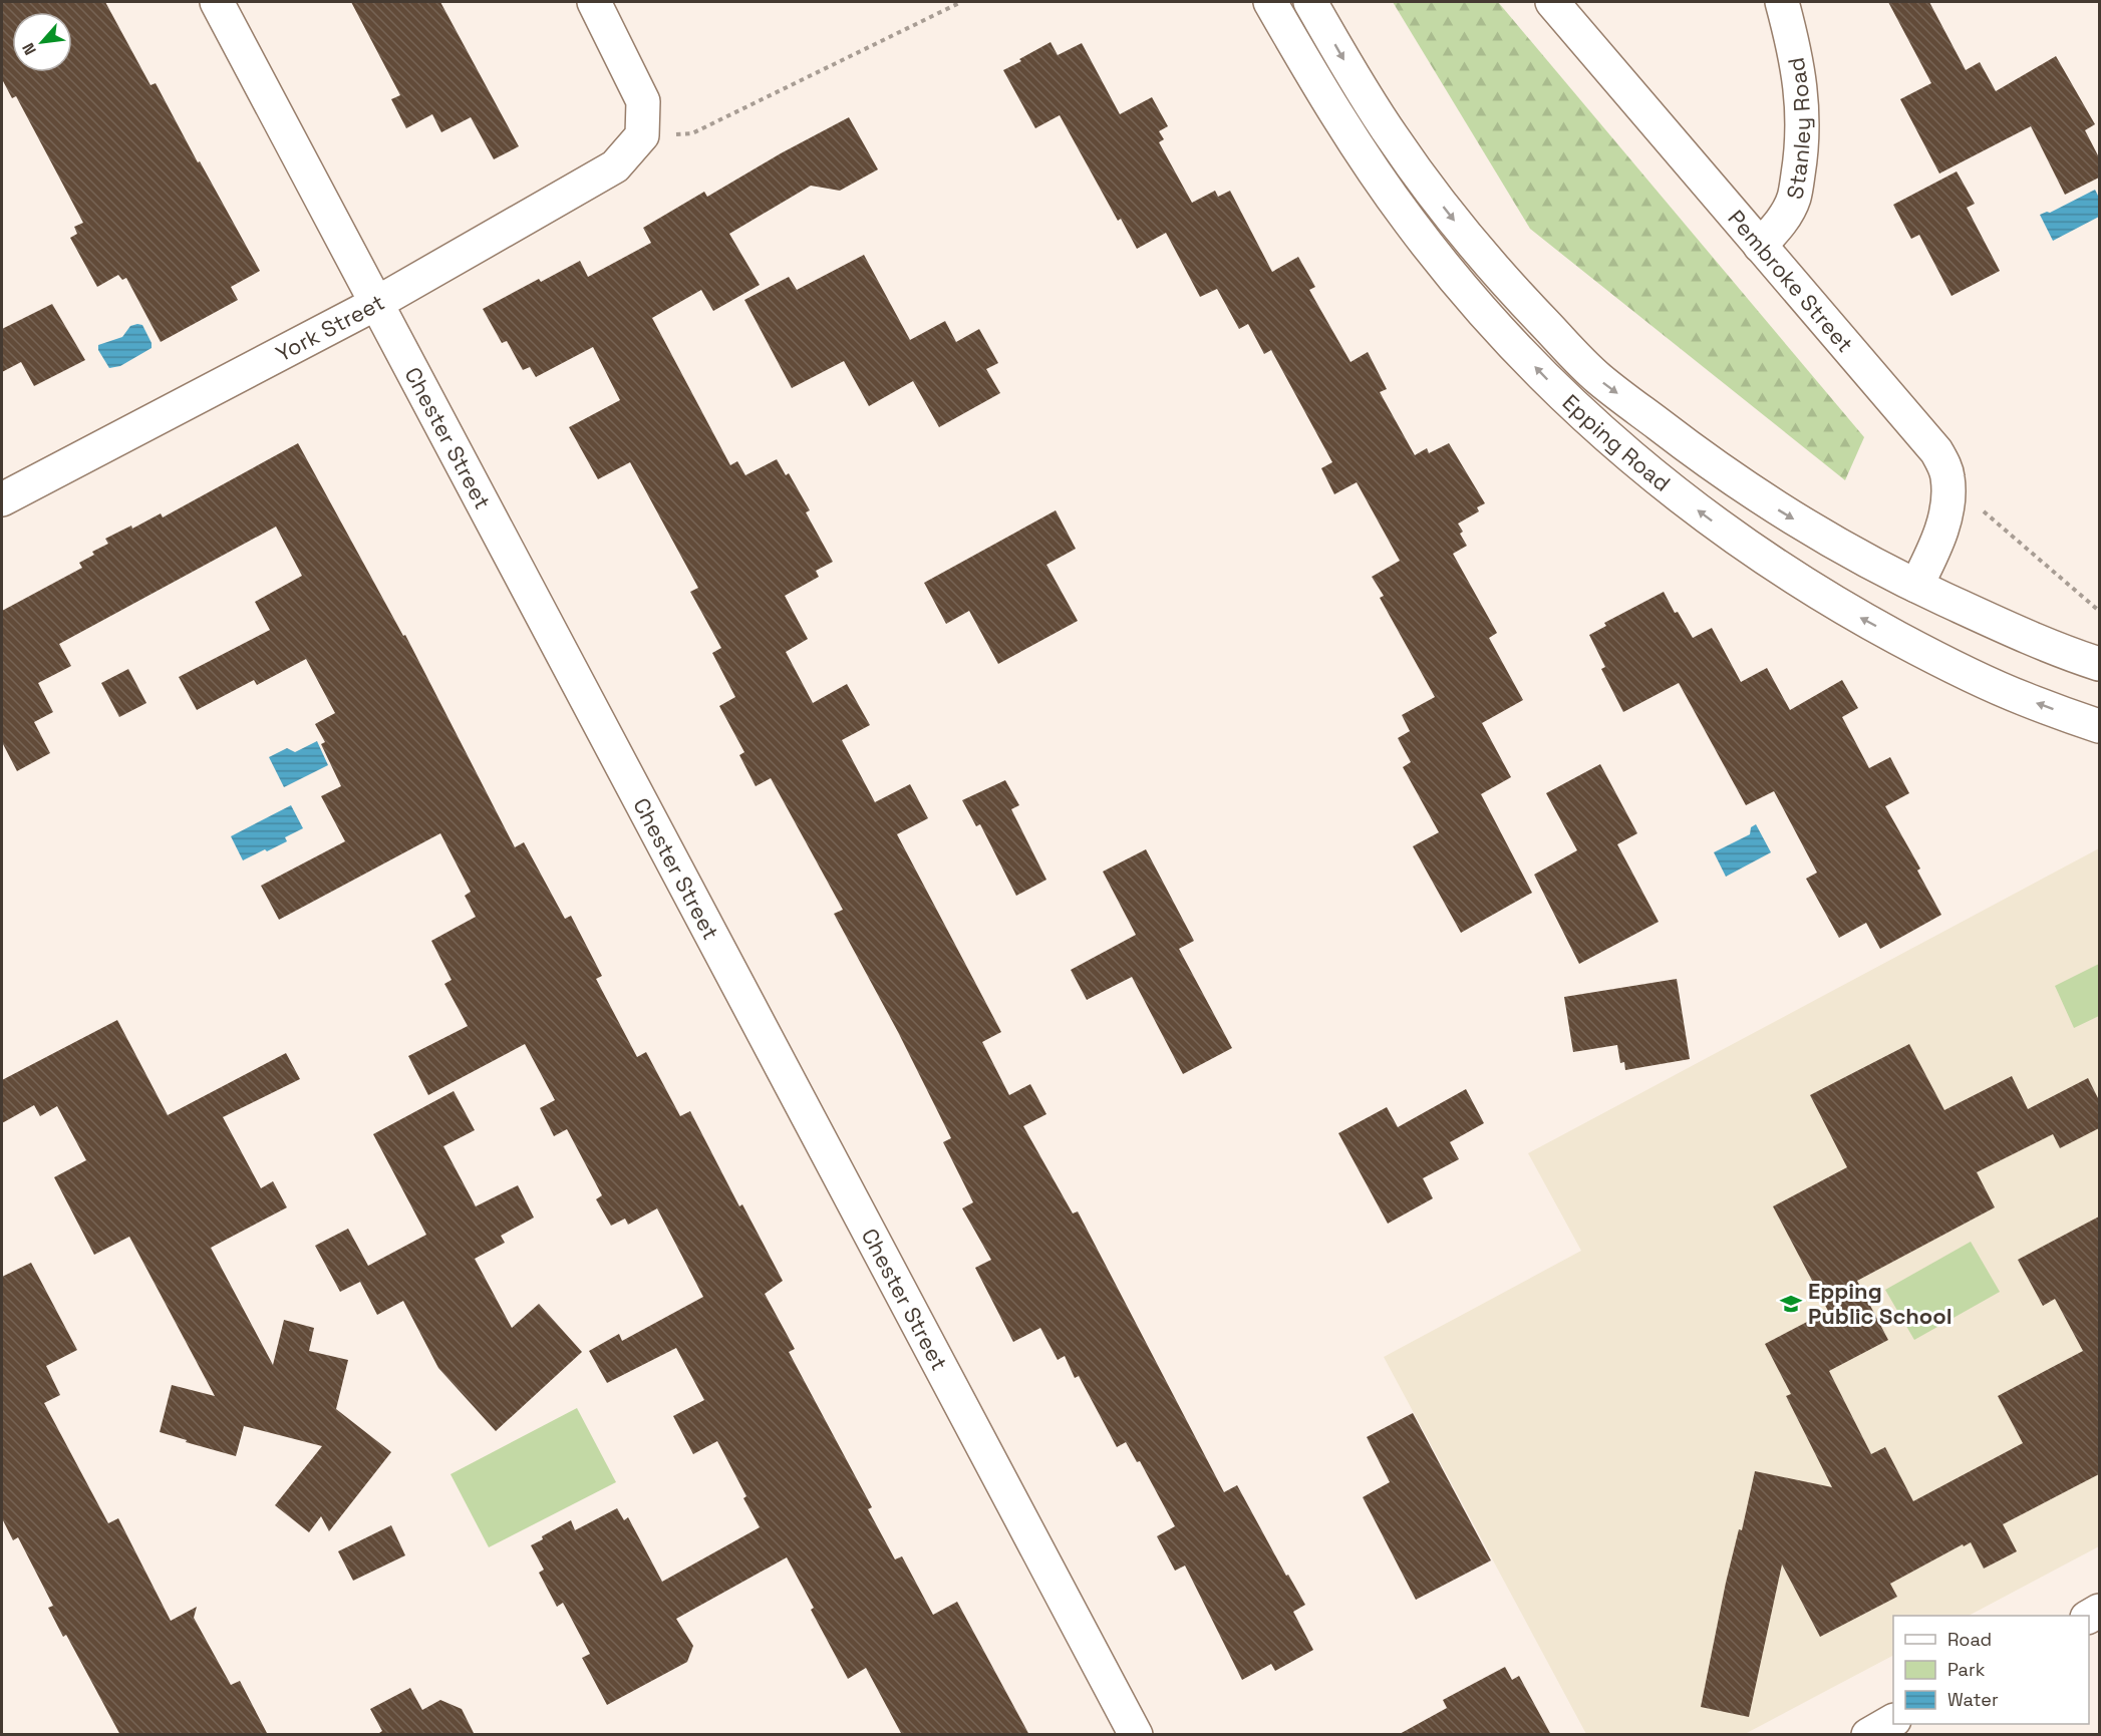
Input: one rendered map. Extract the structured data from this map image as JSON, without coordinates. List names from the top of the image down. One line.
{"streets":{"street":["Stanley Road","Pembroke Street","York Street","Chester Street","Epping Road"]},"crossings":[["Stanley Road","Pembroke Street"],["Pembroke Street","Epping Road"],["York Street","Chester Street"]],"places":{"school or university":["Epping Public School"]},"legend":["Road","Park","Water"],"north":"bottom left"}
